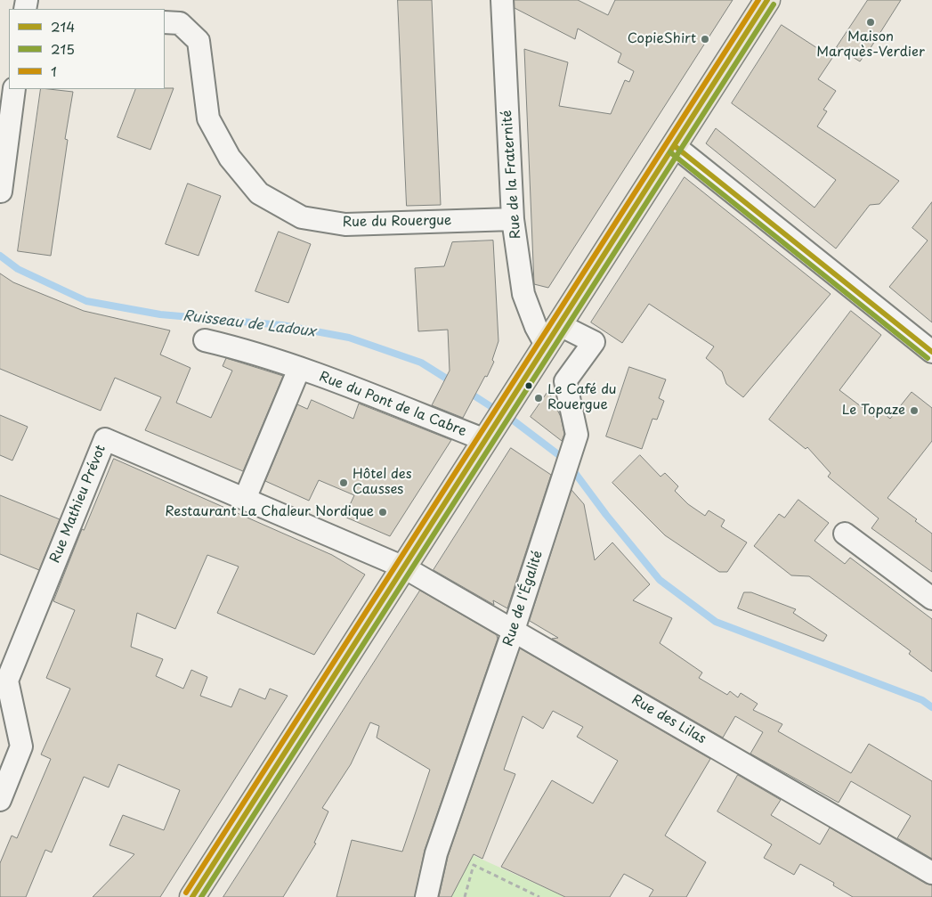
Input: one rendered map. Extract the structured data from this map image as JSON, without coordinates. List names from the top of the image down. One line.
{"streets":{"street":["Rue de la Fraternité","Rue du Rouergue","Rue du Pont de la Cabre","Rue Mathieu Prévot","Rue de l'Égalité","Rue des Lilas"]},"crossings":[["Rue de la Fraternité","Rue du Rouergue"],["Rue Mathieu Prévot","Rue des Lilas"],["Rue de l'Égalité","Rue des Lilas"]],"water":["Ruisseau de Ladoux"],"places":["Maison Marquès-Verdier","CopieShirt","Le Café du Rouergue","Le Topaze","Hôtel des Causses","Restaurant La Chaleur Nordique"],"lines":["transit line 214","transit line 1","transit line 215"],"legend":["214","215","1"]}
